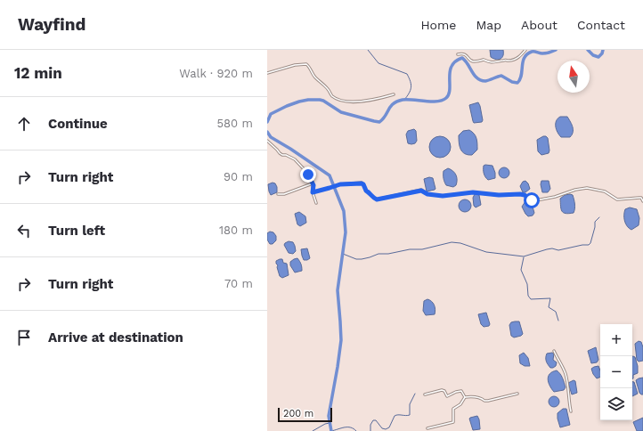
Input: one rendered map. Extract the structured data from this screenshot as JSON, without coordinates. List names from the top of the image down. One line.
{"scale_bar":"200 m","north":"top","page":{"header":"Wayfind","nav":["Home","Map","About","Contact"],"heading":["12 min","Walk · 920 m"],"list":[["Continue","580 m"],["Turn right","90 m"],["Turn left","180 m"],["Turn right","70 m"],"Arrive at destination"],"map_buttons":["+","−"],"scale":"200 m"}}
